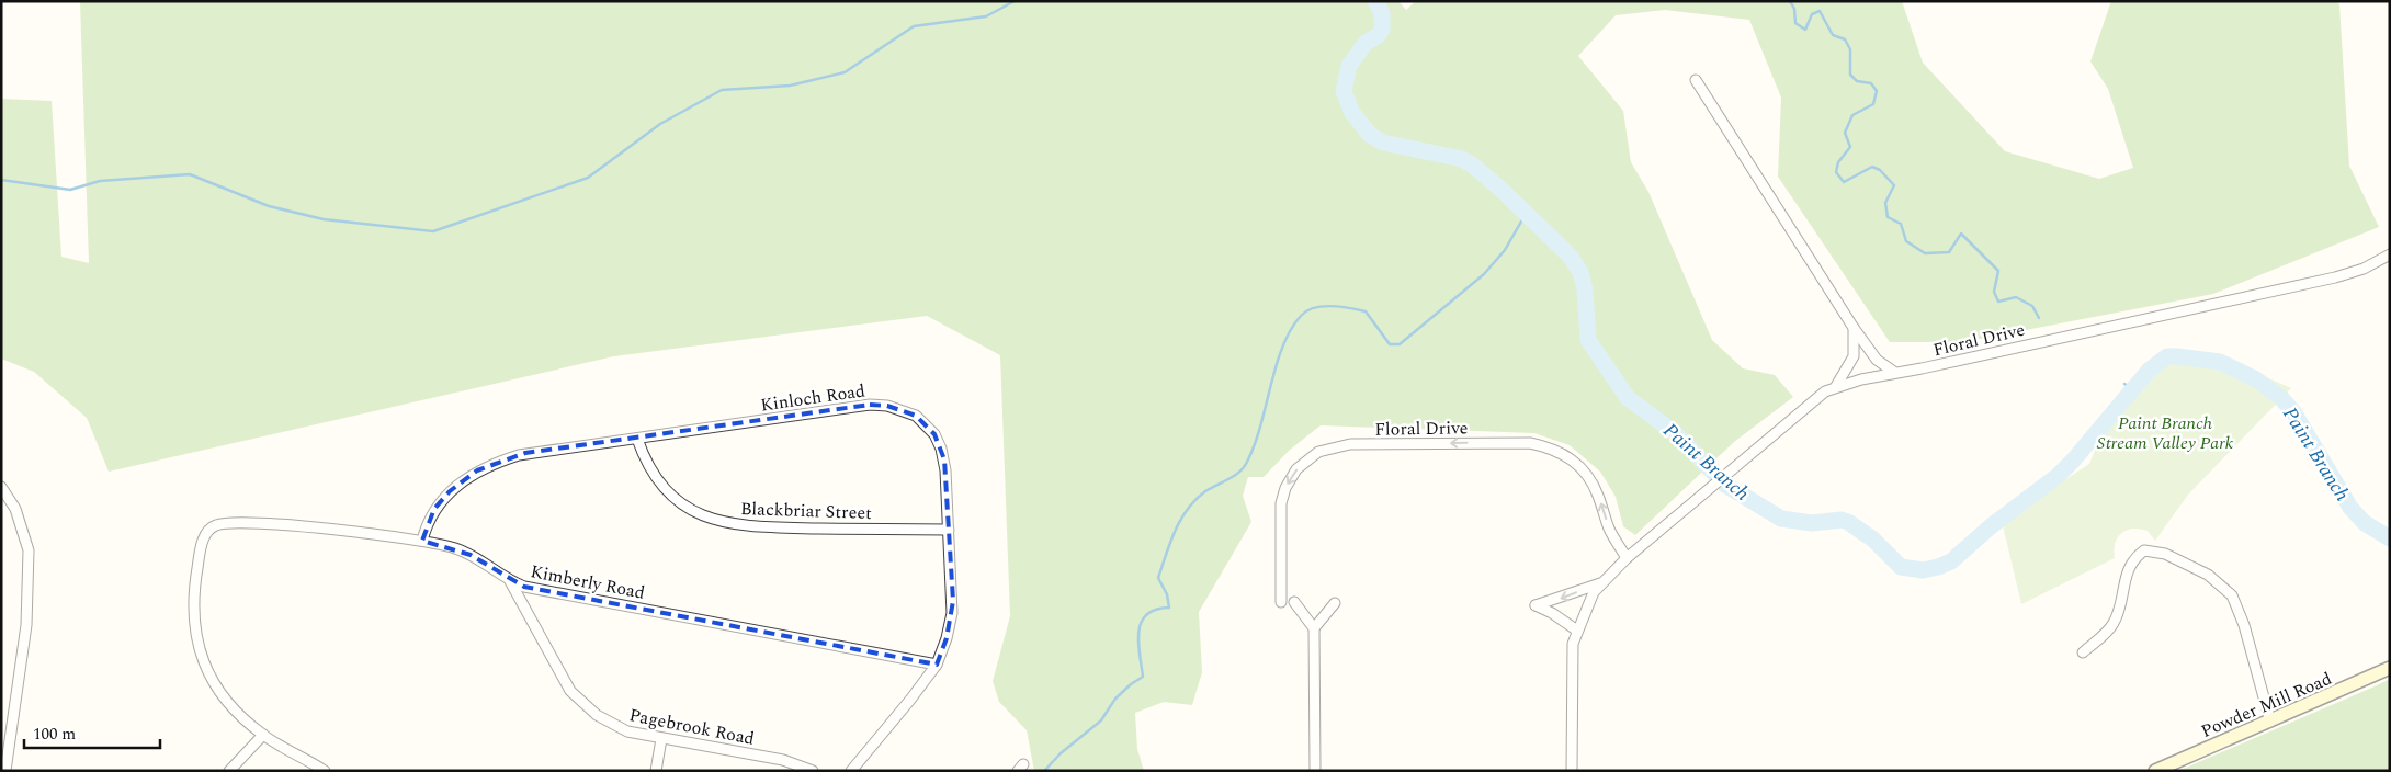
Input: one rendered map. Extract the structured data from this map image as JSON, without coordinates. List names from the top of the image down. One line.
{"streets":{"main road":["Powder Mill Road"],"street":["Floral Drive","Kinloch Road","Blackbriar Street","Kimberly Road","Pagebrook Road"]},"crossings":[["Kinloch Road","Blackbriar Street"],["Kinloch Road","Kimberly Road"],["Kimberly Road","Pagebrook Road"]],"water":["Paint Branch"],"parks":["Paint Branch Stream Valley Park"],"scale_bar":"100 m"}
